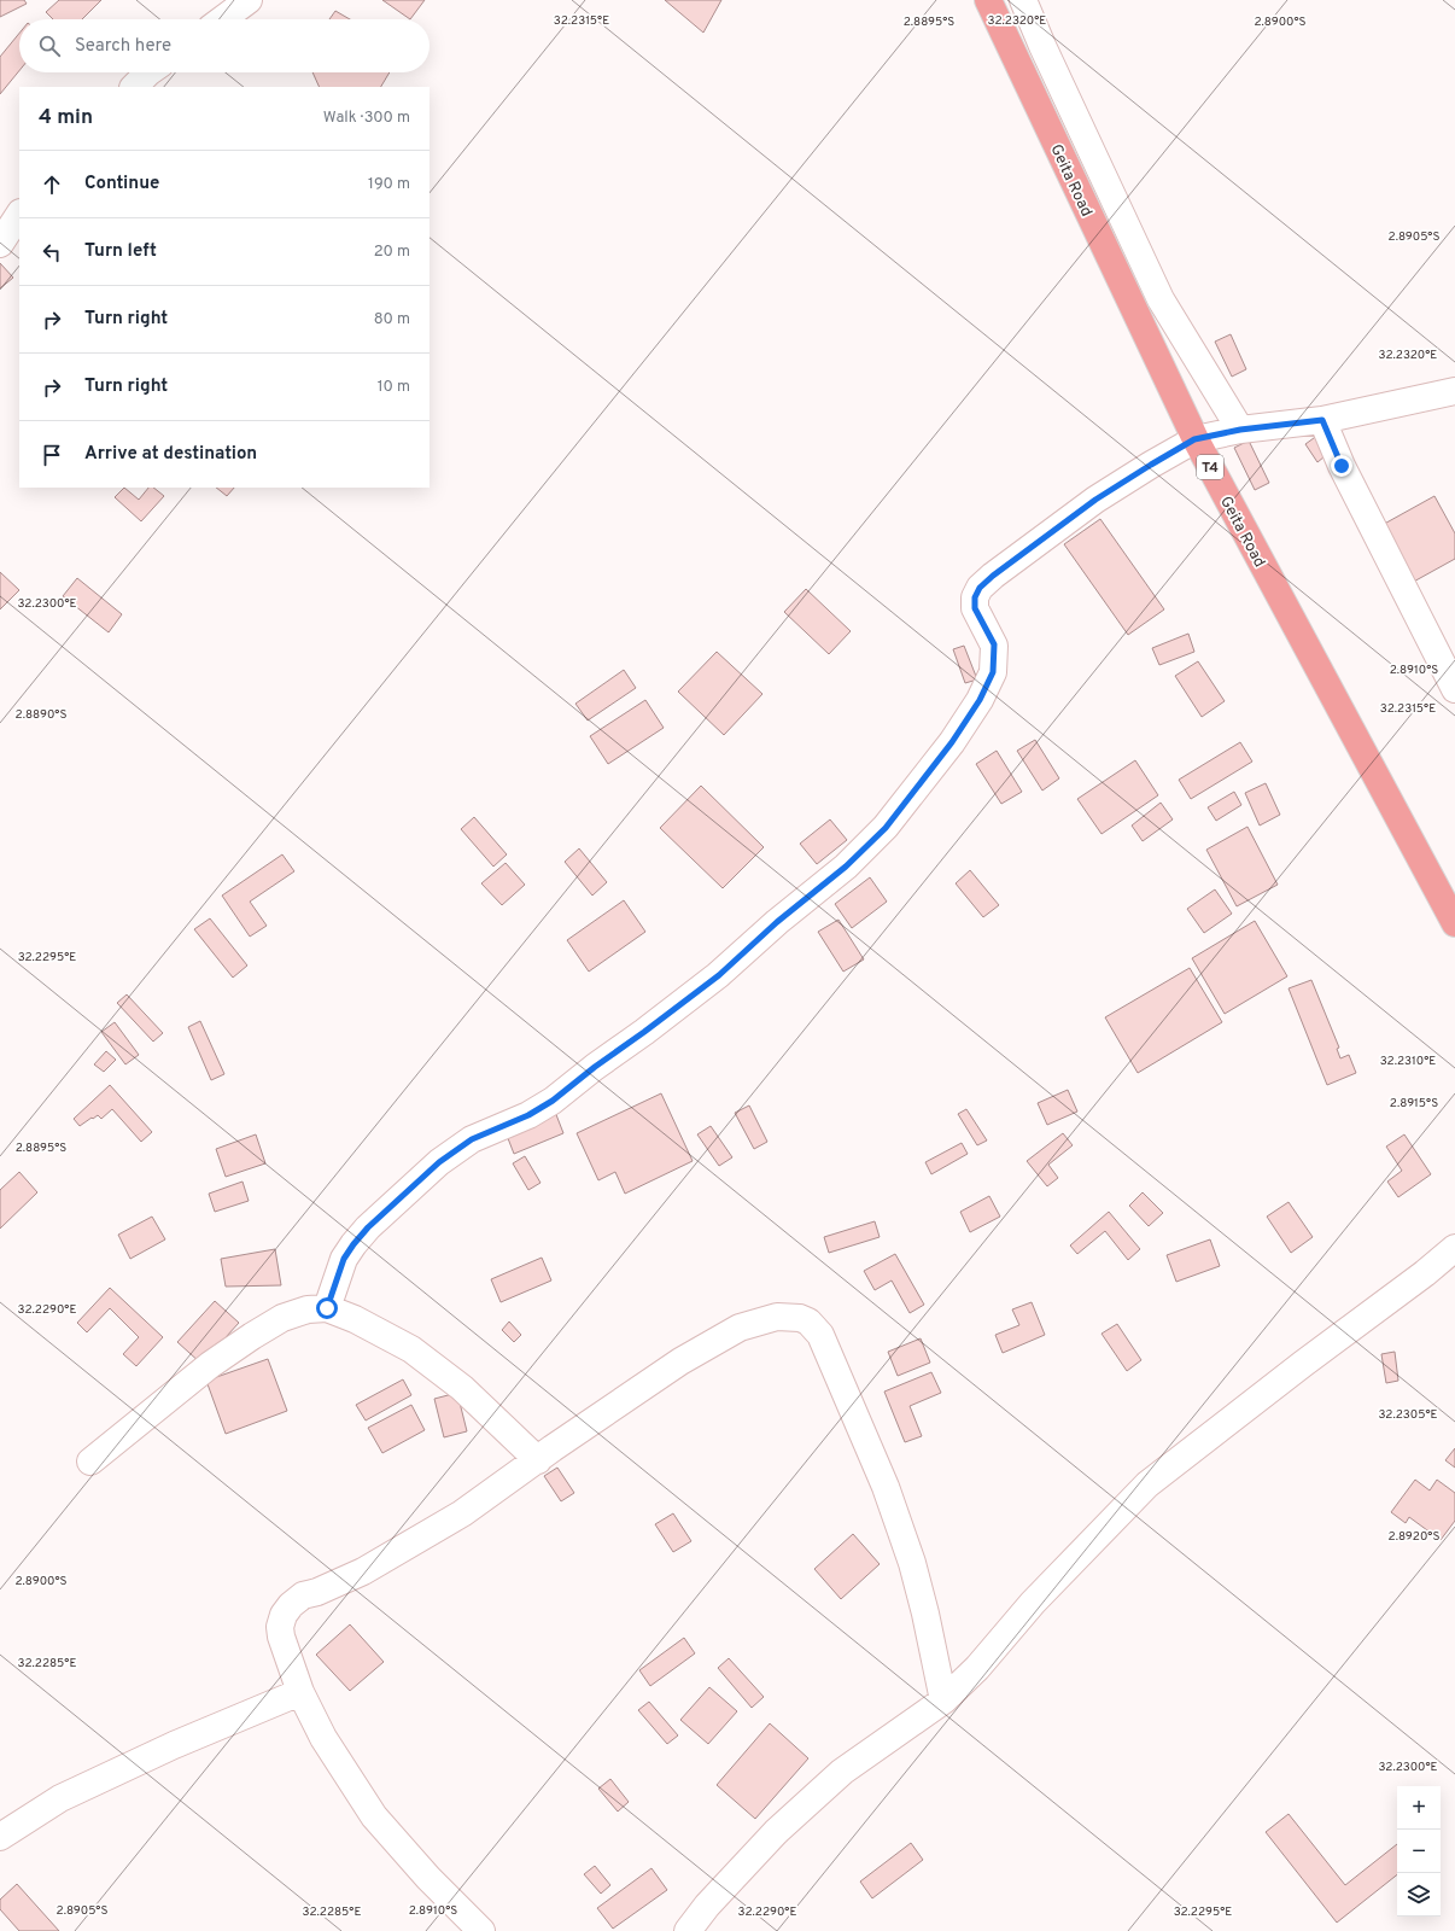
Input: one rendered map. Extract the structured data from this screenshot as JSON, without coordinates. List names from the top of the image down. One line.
{"streets":{"highway":["Geita Road","T4"]},"page":{"search":"Search here","heading":["4 min","Walk · 300 m"],"list":[["Continue","190 m"],["Turn left","20 m"],["Turn right","80 m"],["Turn right","10 m"],"Arrive at destination"],"map_buttons":["+","−"]},"coordinates":["32.2315°E","32.2320°E","2.8895°S","2.8900°S","2.8905°S","32.2300°E","2.8910°S","2.8890°S","32.2295°E","32.2310°E","2.8915°S","32.2290°E","32.2305°E","2.8920°S","32.2285°E"]}
